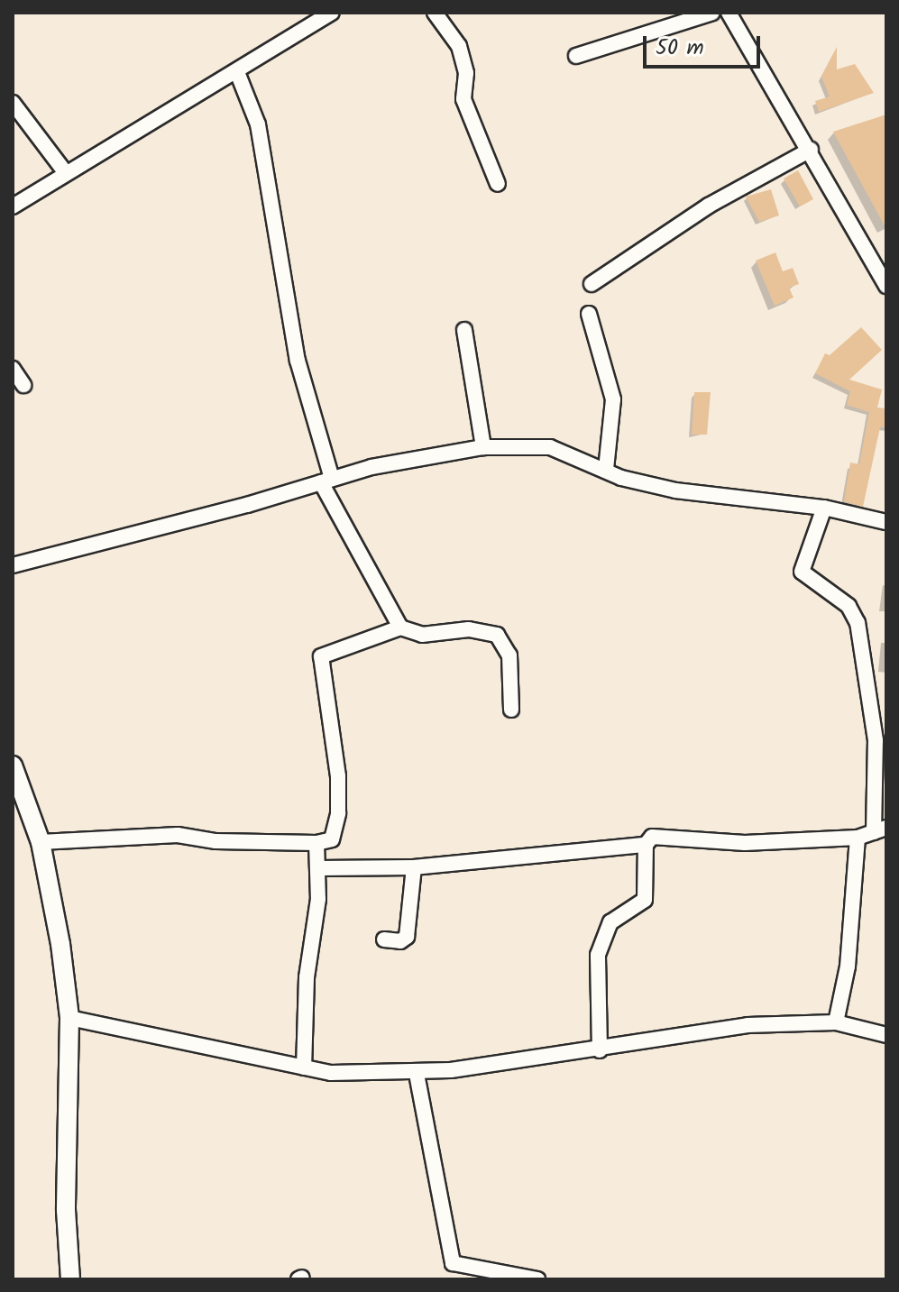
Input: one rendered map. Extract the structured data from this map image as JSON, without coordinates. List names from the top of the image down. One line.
{"scale_bar":"50 m"}
